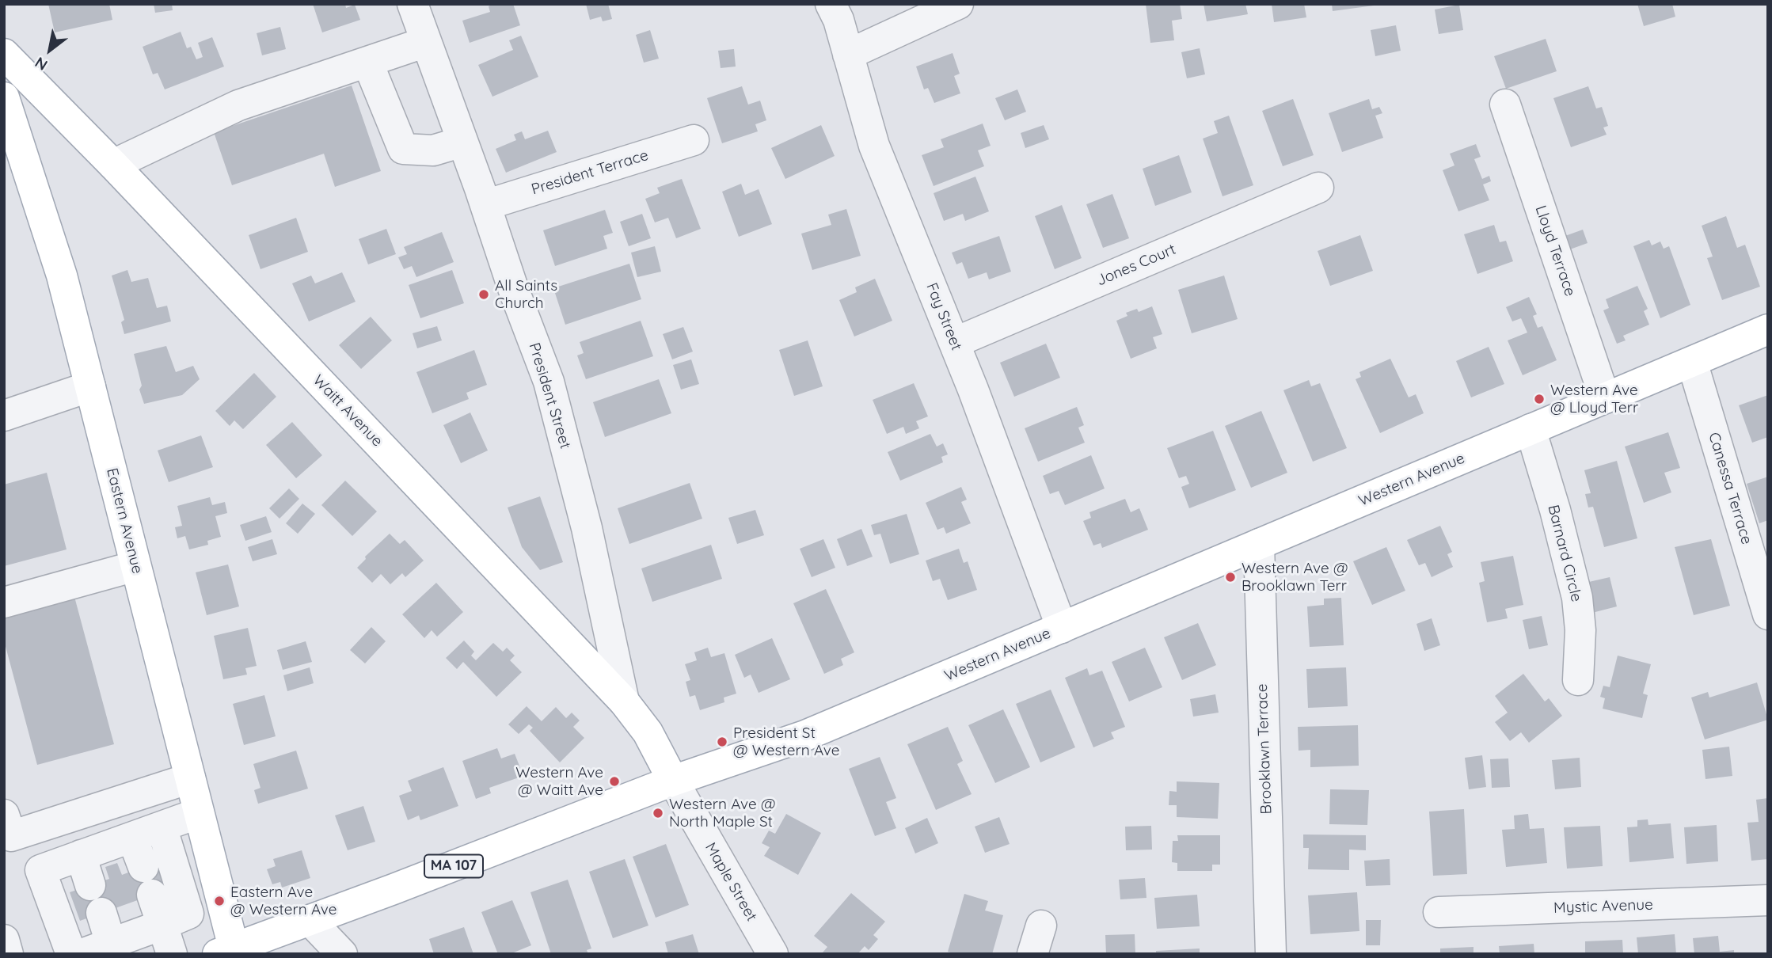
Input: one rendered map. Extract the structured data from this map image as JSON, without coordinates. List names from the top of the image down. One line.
{"streets":{"main road":["Waitt Avenue","Western Avenue","Eastern Avenue","MA 107"],"street":["President Terrace","Lloyd Terrace","Jones Court","Fay Street","President Street","Canessa Terrace","Barnard Circle","Brooklawn Terrace","Maple Street","Mystic Avenue"]},"crossings":[["President Terrace","President Street"],["Lloyd Terrace","Western Avenue"],["Jones Court","Fay Street"],["Fay Street","Western Avenue"],["President Street","Waitt Avenue"],["Waitt Avenue","Western Avenue"],["Waitt Avenue","Maple Street"],["Western Avenue","Canessa Terrace"],["Western Avenue","Eastern Avenue"],["Western Avenue","Barnard Circle"],["Western Avenue","Brooklawn Terrace"],["Western Avenue","Maple Street"]],"places":["All Saints Church","Western Ave @ Lloyd Terr","Western Ave @ Brooklawn Terr","President St @ Western Ave","Western Ave @ Waitt Ave","Western Ave @ North Maple St","Eastern Ave @ Western Ave"],"north":"bottom left"}
